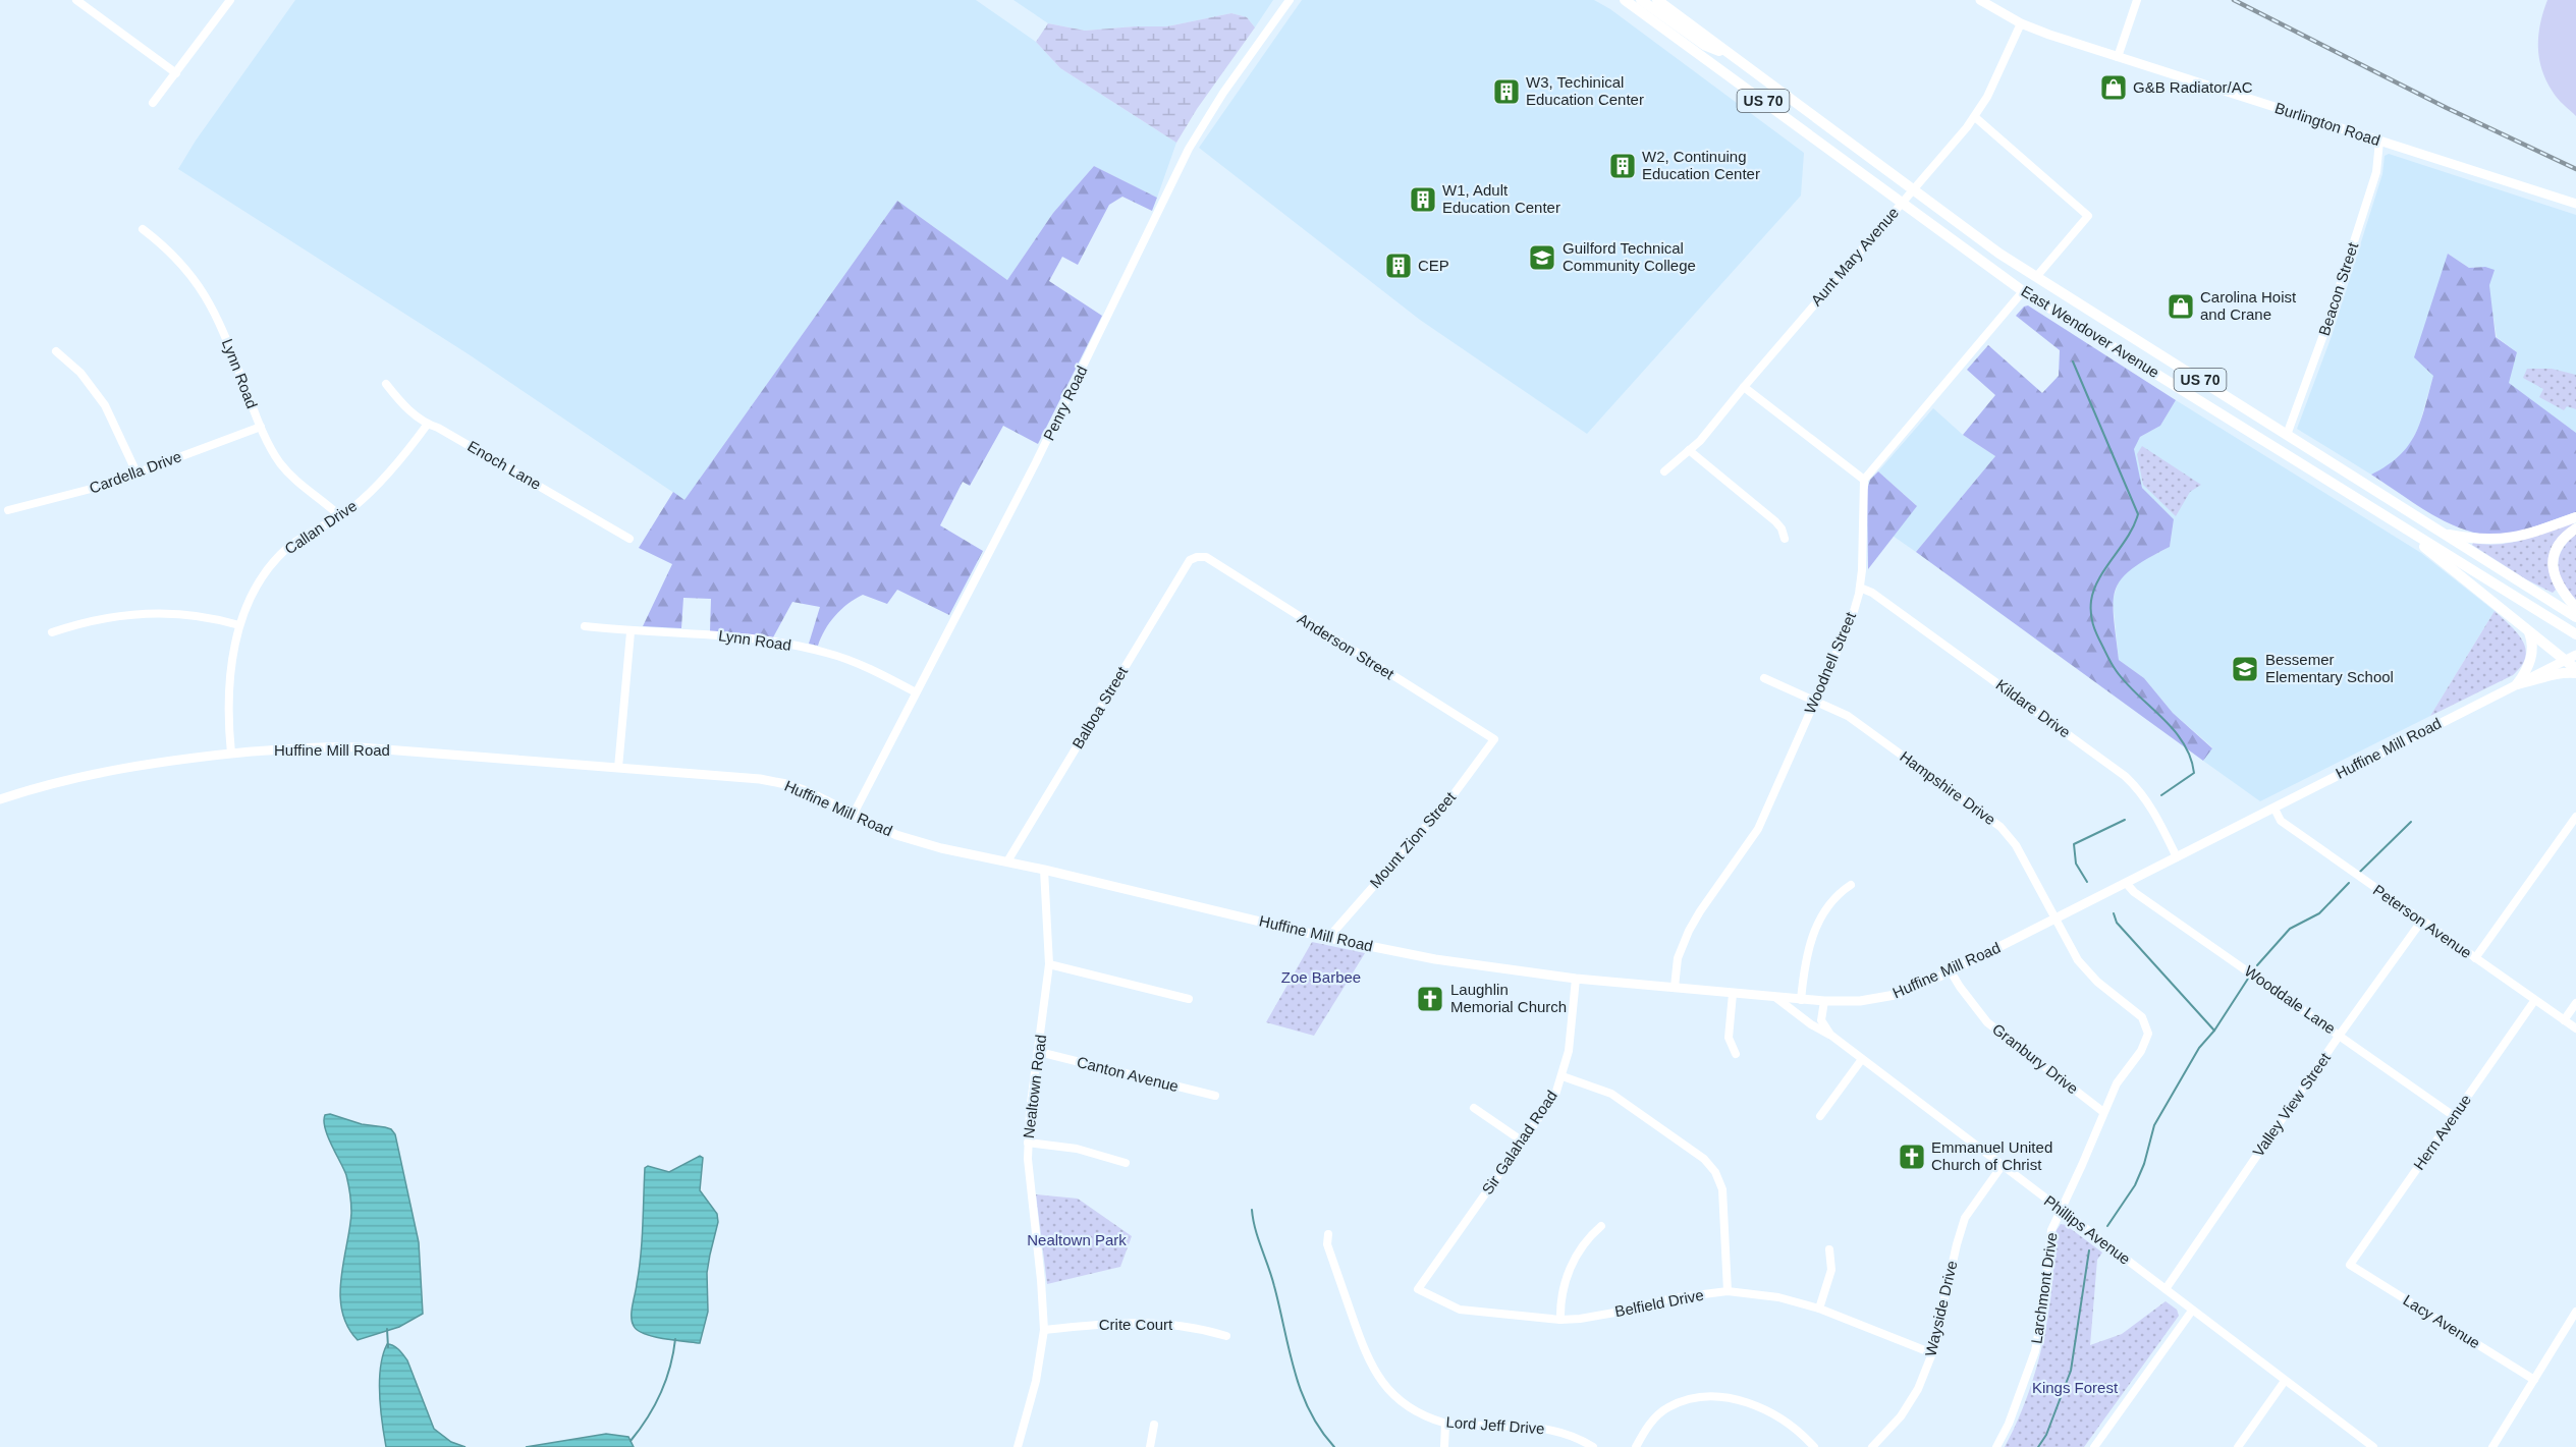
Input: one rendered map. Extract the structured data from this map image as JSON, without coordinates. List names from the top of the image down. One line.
{"streets":{"highway":["US 70","East Wendover Avenue"],"main road":["Burlington Road","Huffine Mill Road"],"street":["Aunt Mary Avenue","Beacon Street","Lynn Road","Penry Road","Enoch Lane","Cardella Drive","Callan Drive","Anderson Street","Woodnell Street","Balboa Street","Kildare Drive","Hampshire Drive","Mount Zion Street","Peterson Avenue","Wooddale Lane","Granbury Drive","Canton Avenue","Nealtown Road","Valley View Street","Hern Avenue","Sir Galahad Road","Phillips Avenue","Larchmont Drive","Belfield Drive","Wayside Drive","Lacy Avenue","Crite Court","Lord Jeff Drive"]},"crossings":[["Burlington Road","Aunt Mary Avenue"],["Burlington Road","Beacon Street"],["Aunt Mary Avenue","East Wendover Avenue"],["Beacon Street","East Wendover Avenue"],["Lynn Road","Penry Road"],["Lynn Road","Cardella Drive"],["Lynn Road","Callan Drive"],["Penry Road","Huffine Mill Road"],["Enoch Lane","Callan Drive"],["Callan Drive","Huffine Mill Road"],["Anderson Street","Balboa Street"],["Anderson Street","Mount Zion Street"],["Woodnell Street","Kildare Drive"],["Woodnell Street","Huffine Mill Road"],["Woodnell Street","Hampshire Drive"],["Balboa Street","Huffine Mill Road"],["Kildare Drive","Huffine Mill Road"],["Huffine Mill Road","Hampshire Drive"],["Huffine Mill Road","Mount Zion Street"],["Huffine Mill Road","Peterson Avenue"],["Huffine Mill Road","Wooddale Lane"],["Huffine Mill Road","Granbury Drive"],["Huffine Mill Road","Nealtown Road"],["Huffine Mill Road","Sir Galahad Road"],["Huffine Mill Road","Phillips Avenue"],["Hampshire Drive","Larchmont Drive"],["Peterson Avenue","Valley View Street"],["Peterson Avenue","Hern Avenue"],["Wooddale Lane","Valley View Street"],["Wooddale Lane","Hern Avenue"],["Granbury Drive","Larchmont Drive"],["Canton Avenue","Nealtown Road"],["Nealtown Road","Crite Court"],["Valley View Street","Phillips Avenue"],["Hern Avenue","Lacy Avenue"],["Sir Galahad Road","Belfield Drive"],["Phillips Avenue","Larchmont Drive"],["Phillips Avenue","Wayside Drive"],["Belfield Drive","Wayside Drive"]],"parks":["Zoe Barbee","Nealtown Park","Kings Forest"],"places":{"shop":["G&B Radiator/AC","Carolina Hoist and Crane"],"building":["W3, Techinical Education Center","W2, Continuing Education Center","W1, Adult Education Center","CEP"],"school or university":["Guilford Technical Community College","Bessemer Elementary School"],"church":["Laughlin Memorial Church","Emmanuel United Church of Christ"]}}
